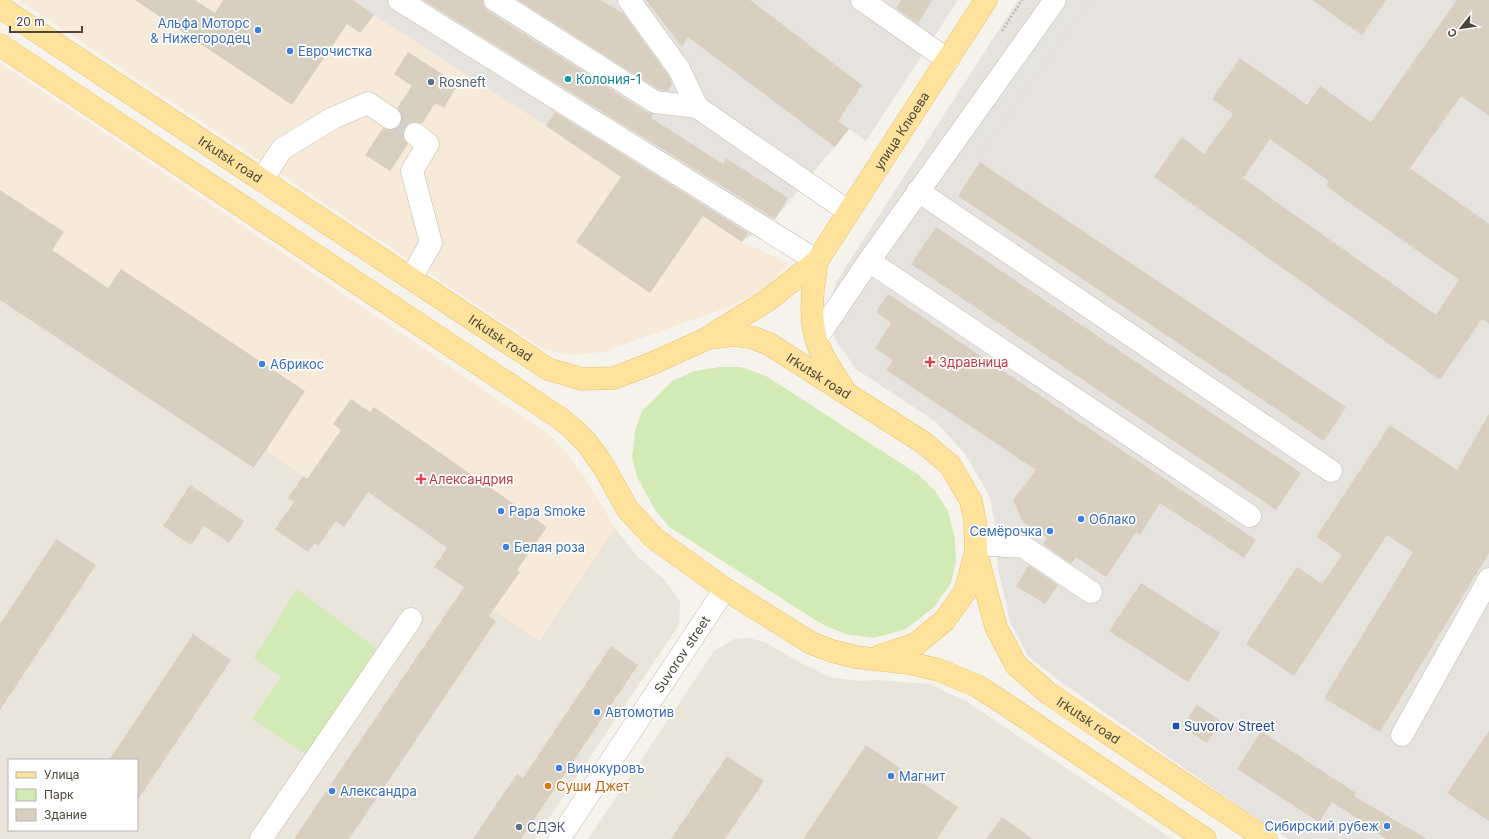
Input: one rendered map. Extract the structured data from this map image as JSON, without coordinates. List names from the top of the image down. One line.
{"streets":{"main road":["улица Клюева","Irkutsk road"],"street":["Suvorov street"]},"crossings":[["улица Клюева","Irkutsk road"],["Irkutsk road","Suvorov street"]],"places":{"other":["Альфа Моторс & Нижегородец","Еврочистка","Колония-1","Rosneft","Абрикос","Papa Smoke","Облако","Cемёрочка","Белая роза","Автомотив","Винокуровъ","Магнит","Суши Джет","Александра","Сибирский рубеж","СДЭК"],"health":["Здравница","Александрия"],"transit":["Suvorov Street"]},"legend":["Улица","Парк","Здание"],"scale_bar":"20 m","north":"bottom left"}
